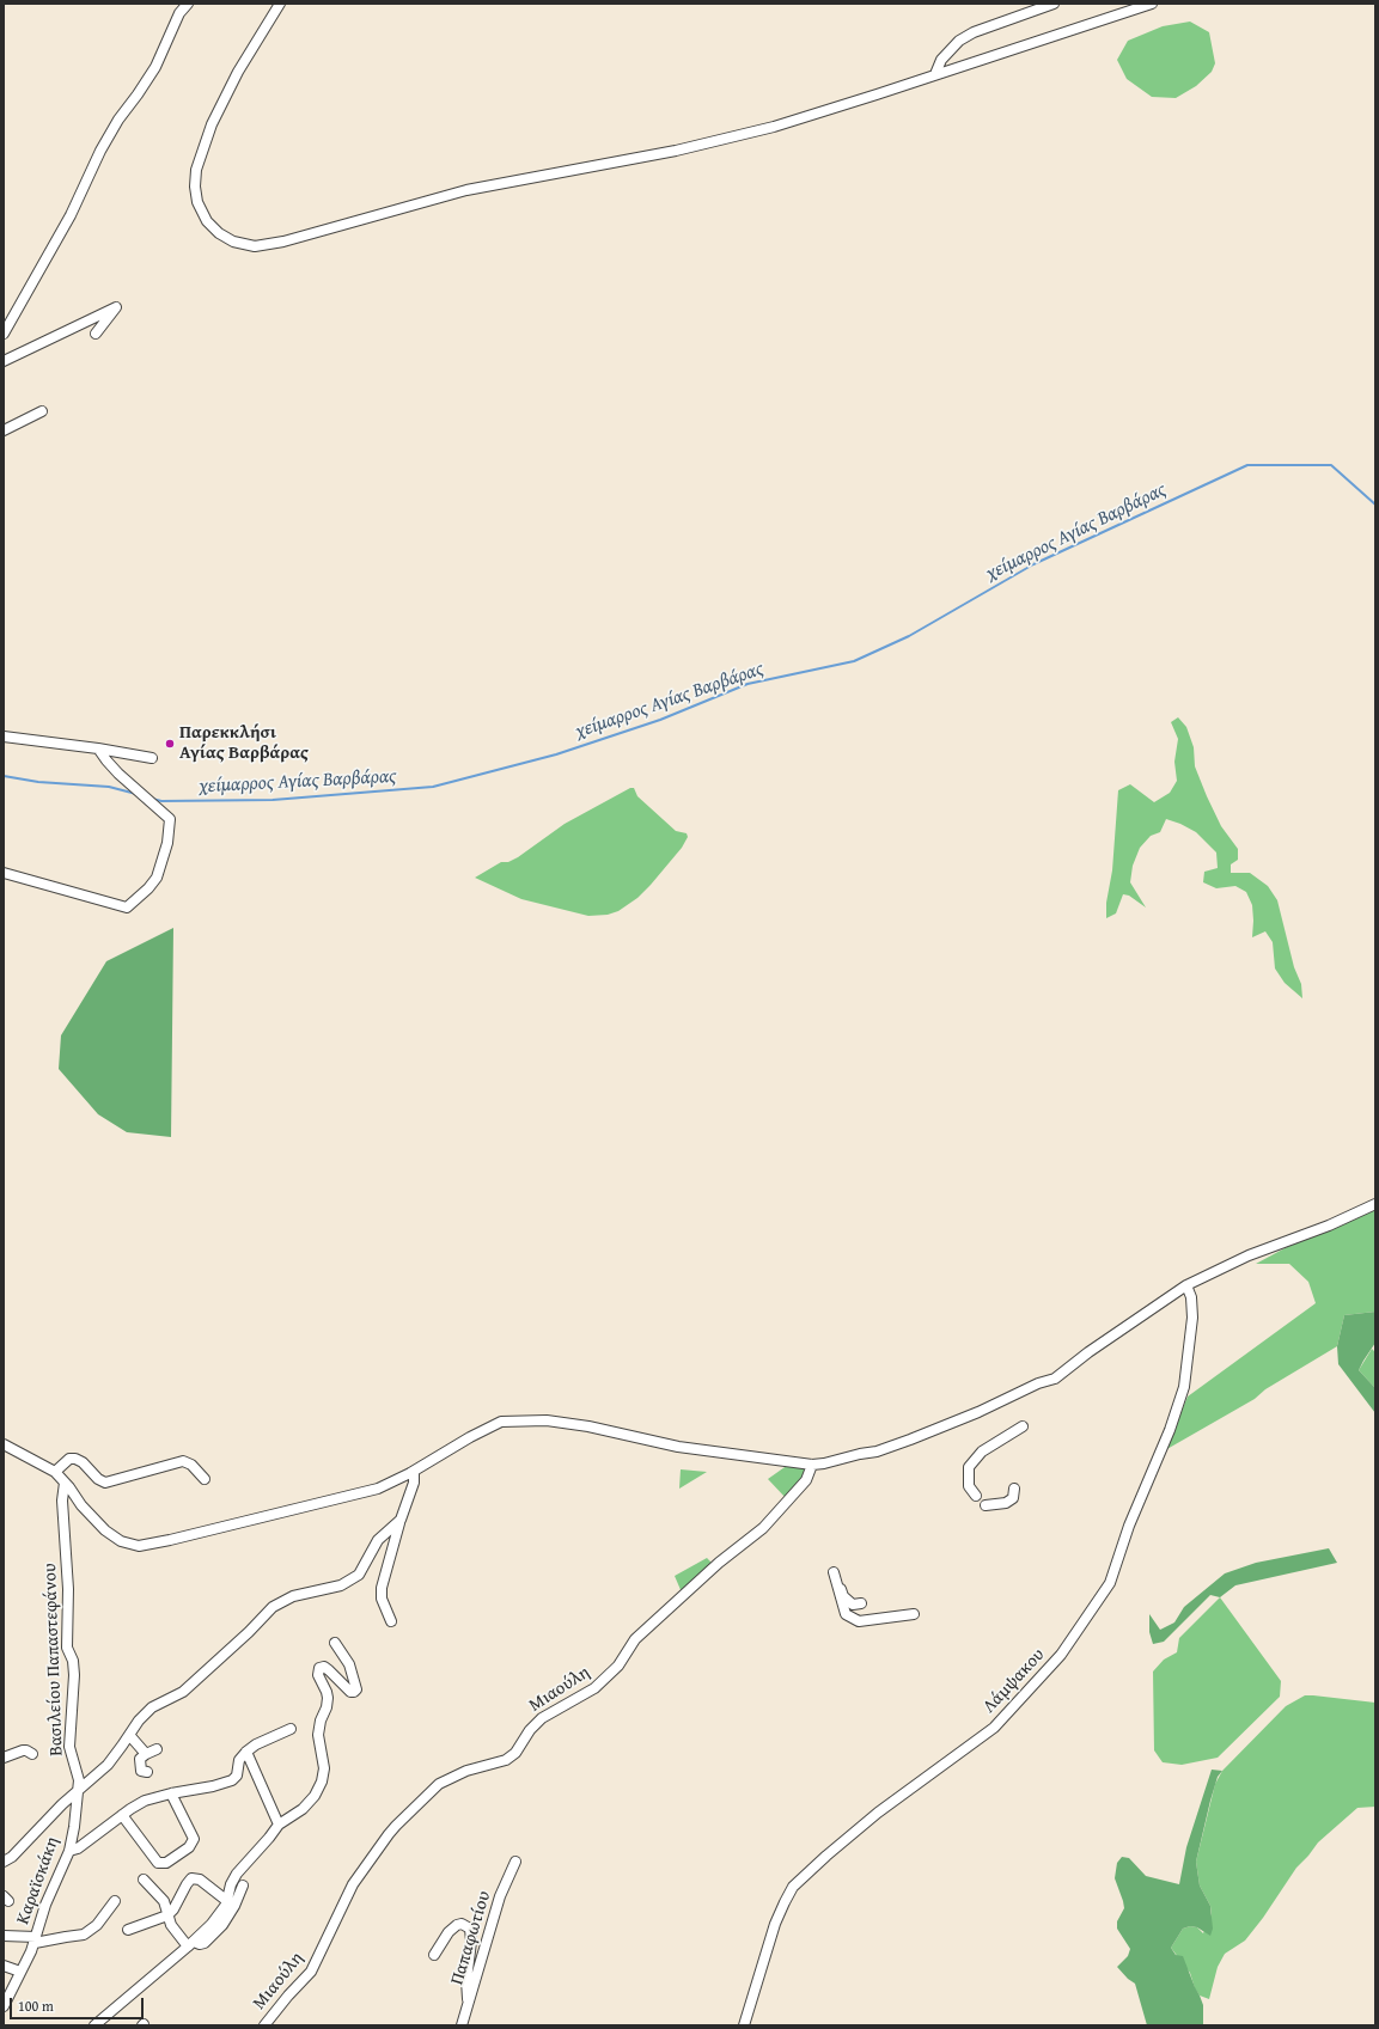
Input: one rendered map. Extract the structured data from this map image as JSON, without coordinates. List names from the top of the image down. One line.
{"streets":{"street":["Βασιλείου Παπαστεφάνου","Λάμψακου","Μιαούλη","Καραϊσκάκη","Παπαφωτίου"]},"crossings":[["Βασιλείου Παπαστεφάνου","Καραϊσκάκη"]],"water":["χείμαρρος Αγίας Βαρβάρας"],"places":["Παρεκκλήσι Αγίας Βαρβάρας"],"scale_bar":"100 m"}
